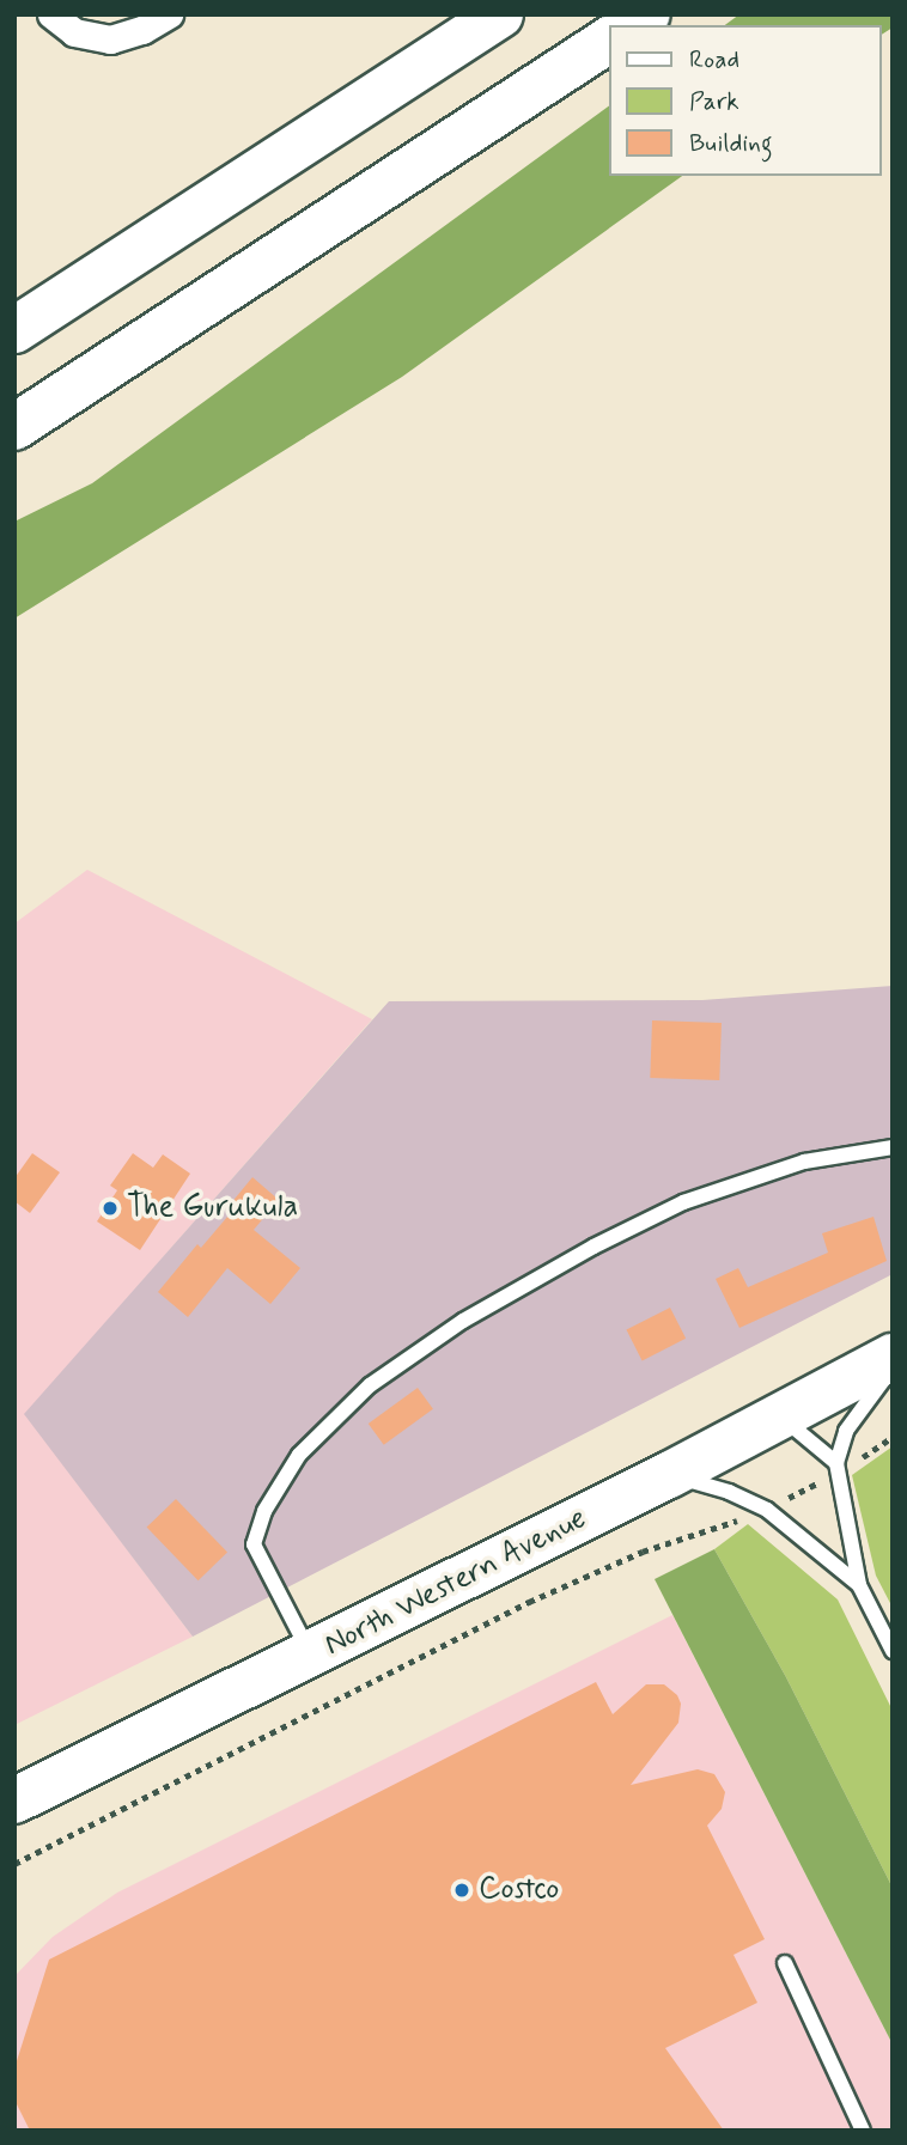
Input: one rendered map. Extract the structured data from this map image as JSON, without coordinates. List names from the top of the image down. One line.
{"streets":{"highway":["North Western Avenue"]},"places":["The Gurukula","Costco"],"legend":["Road","Park","Building"]}
